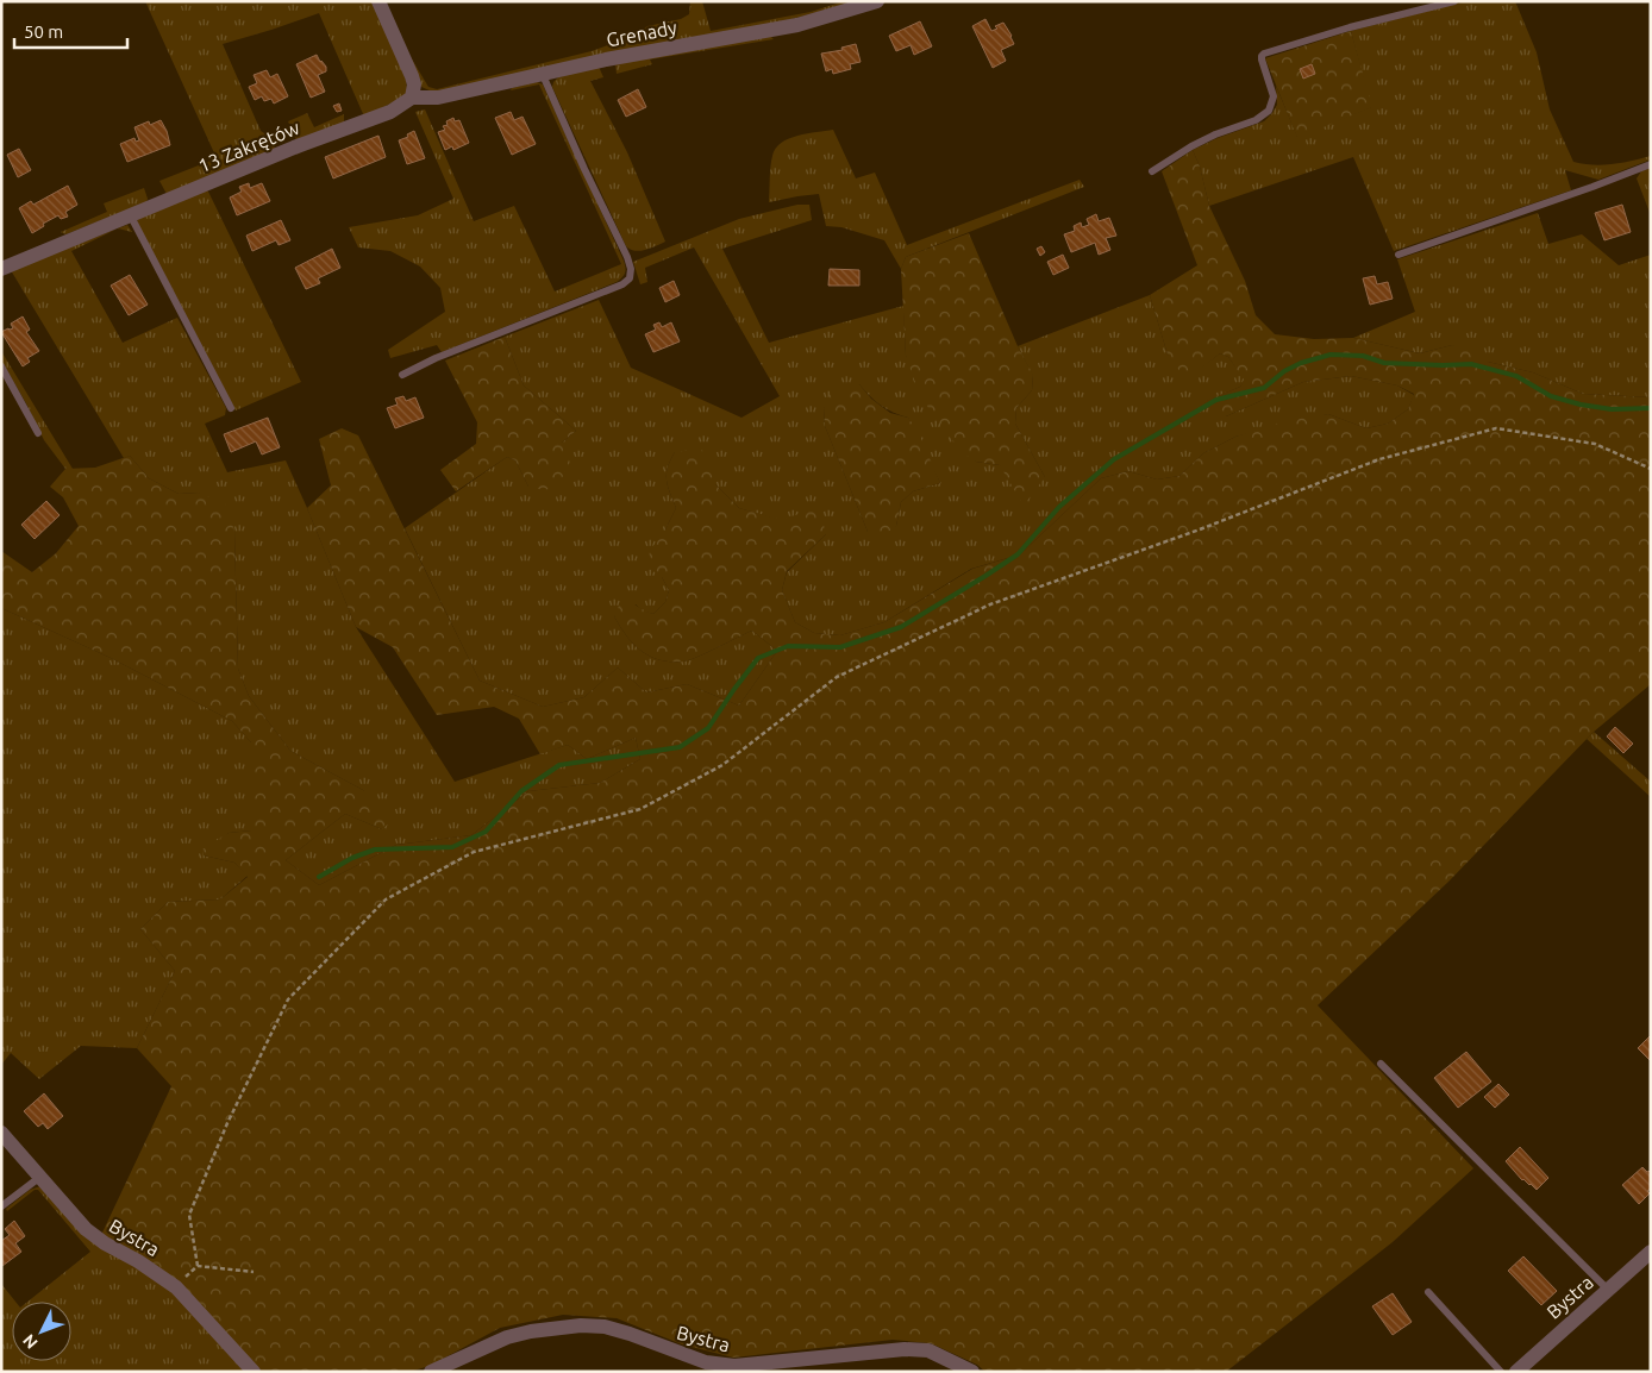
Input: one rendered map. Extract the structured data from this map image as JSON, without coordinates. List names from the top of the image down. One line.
{"streets":{"street":["Grenady","13 Zakrętów","Bystra"]},"crossings":[["Grenady","13 Zakrętów"]],"scale_bar":"50 m","north":"bottom left"}
